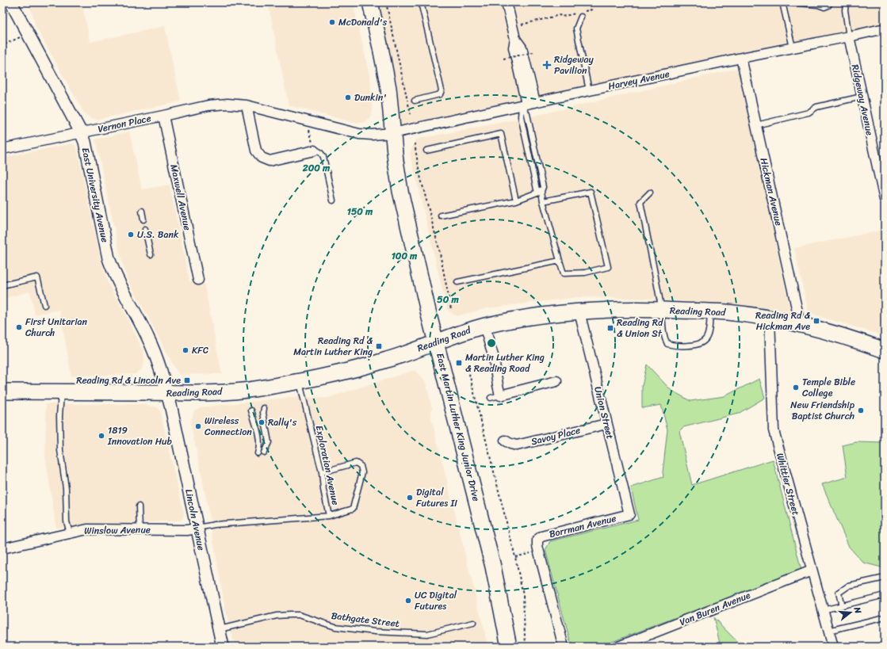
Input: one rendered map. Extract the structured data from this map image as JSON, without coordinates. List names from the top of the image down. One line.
{"streets":{"main road":["Reading Road","East Martin Luther King Junior Drive"],"street":["Harvey Avenue","Ridgeway Avenue","Vernon Place","Hickman Avenue","East University Avenue","Maxwell Avenue","Union Street","Savoy Place","Whittier Street","Lincoln Avenue","Borrman Avenue","Winslow Avenue","Van Buren Avenue"],"lane":["Exploration Avenue","Bathgate Street"]},"crossings":[["Harvey Avenue","Ridgeway Avenue"],["Harvey Avenue","Vernon Place"],["Harvey Avenue","Hickman Avenue"],["Harvey Avenue","East Martin Luther King Junior Drive"],["Vernon Place","East University Avenue"],["Vernon Place","Maxwell Avenue"],["Vernon Place","East Martin Luther King Junior Drive"],["Hickman Avenue","Reading Road"],["East University Avenue","Reading Road"],["East University Avenue","Lincoln Avenue"],["Reading Road","Union Street"],["Reading Road","East Martin Luther King Junior Drive"],["Reading Road","Exploration Avenue"],["Reading Road","Whittier Street"],["Reading Road","Lincoln Avenue"],["Union Street","Savoy Place"],["Union Street","Borrman Avenue"],["Exploration Avenue","Lincoln Avenue"],["Exploration Avenue","Winslow Avenue"],["Whittier Street","Van Buren Avenue"],["Lincoln Avenue","Winslow Avenue"],["Lincoln Avenue","Bathgate Street"]],"places":{"other":["McDonald's","Dunkin'","U.S. Bank","First Unitarian Church","KFC","Temple Bible College","New Friendship Baptist Church","Rally's","Wireless Connection","1819 Innovation Hub","Digital Futures II","UC Digital Futures"],"health":["Ridgeway Pavilion"],"transit":["Reading Rd & Hickman Ave","Reading Rd & Union St","Reading Rd & Martin Luther King","Martin Luther King & Reading Road","Reading Rd & Lincoln Ave"]},"north":"right","rings":["200 m","150 m","100 m","50 m"]}
